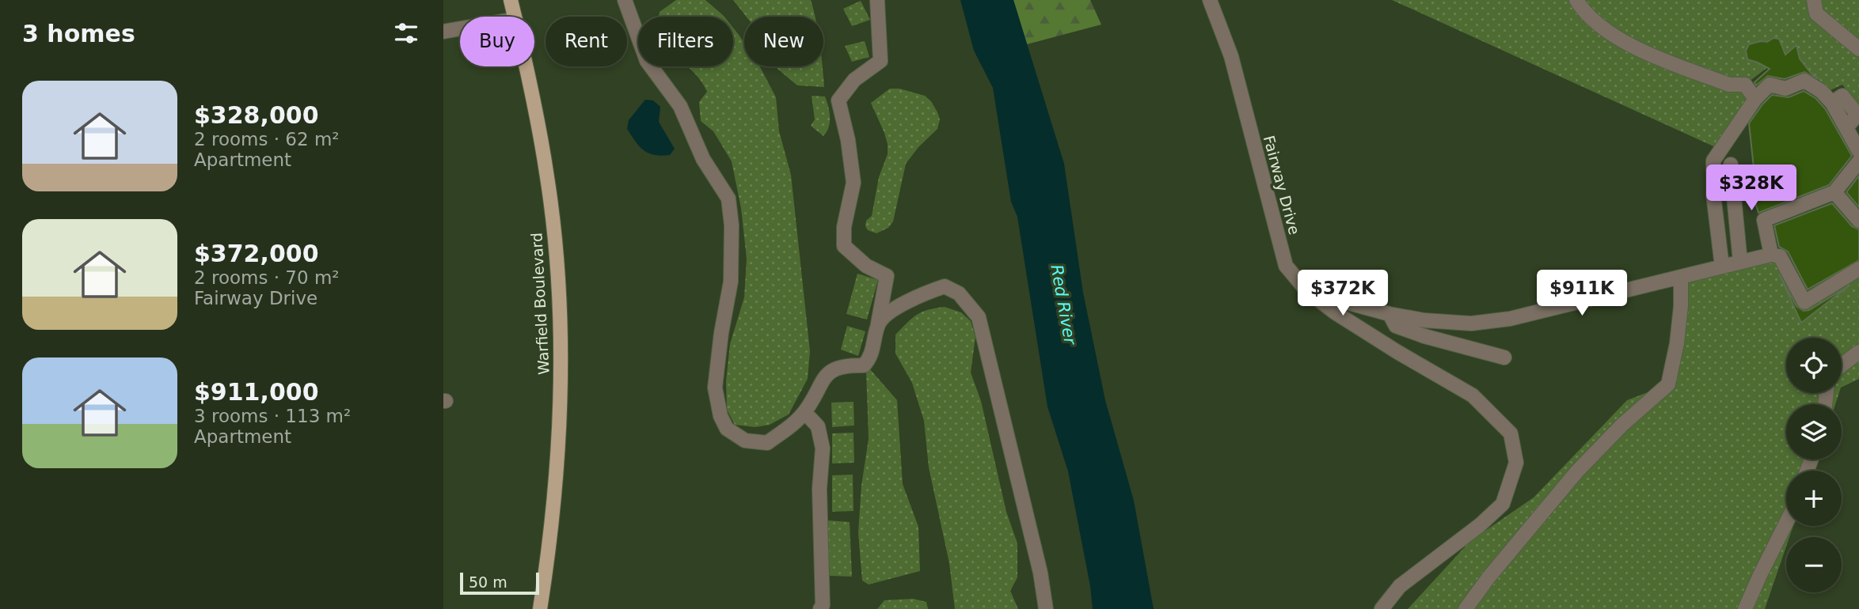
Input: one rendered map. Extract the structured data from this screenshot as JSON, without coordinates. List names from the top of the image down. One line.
{"streets":{"main road":["Warfield Boulevard"],"street":["Fairway Drive"]},"water":["Red River"],"scale_bar":"50 m","page":{"heading":"3 homes","chip":["Buy","Rent","Filters","New"],"list":[{"name":"$328,000","note":"2 rooms · 62 m² · Apartment"},{"name":"$372,000","note":"2 rooms · 70 m² · Fairway Drive"},{"name":"$911,000","note":"3 rooms · 113 m² · Apartment"}],"price":["$328K","$372K","$911K"],"map_buttons":["+","−"],"scale":"50 m"}}
